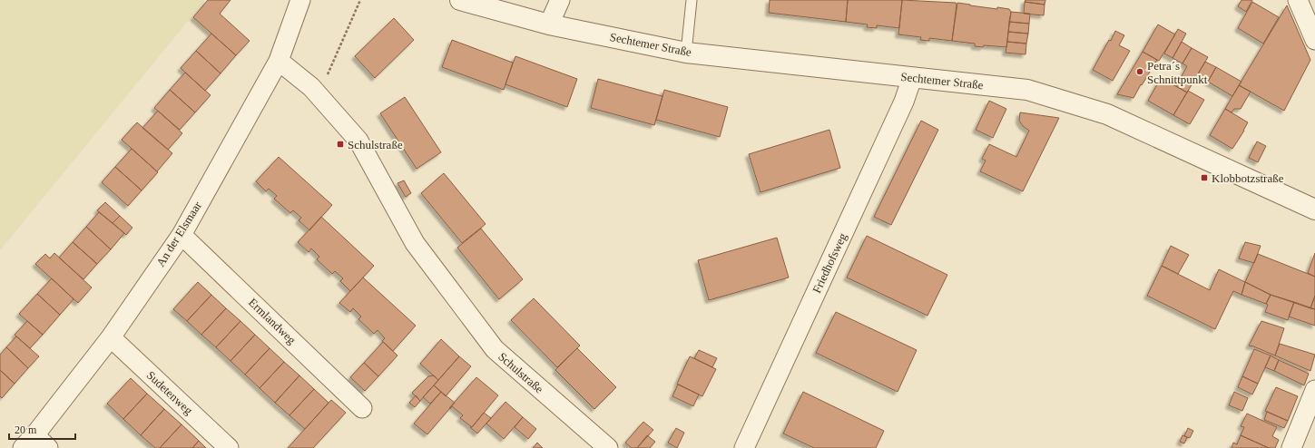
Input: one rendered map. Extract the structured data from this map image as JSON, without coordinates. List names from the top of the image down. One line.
{"streets":{"street":["Sechtemer Straße","An der Elsmaar","Friedhofsweg","Ermlandweg","Schulstraße","Sudetenweg"]},"crossings":[["Sechtemer Straße","Friedhofsweg"],["An der Elsmaar","Ermlandweg"],["An der Elsmaar","Schulstraße"],["An der Elsmaar","Sudetenweg"]],"places":{"other":["Petra´s Schnittpunkt"],"transit":["Schulstraße","Klobbotzstraße"]},"scale_bar":"20 m"}
